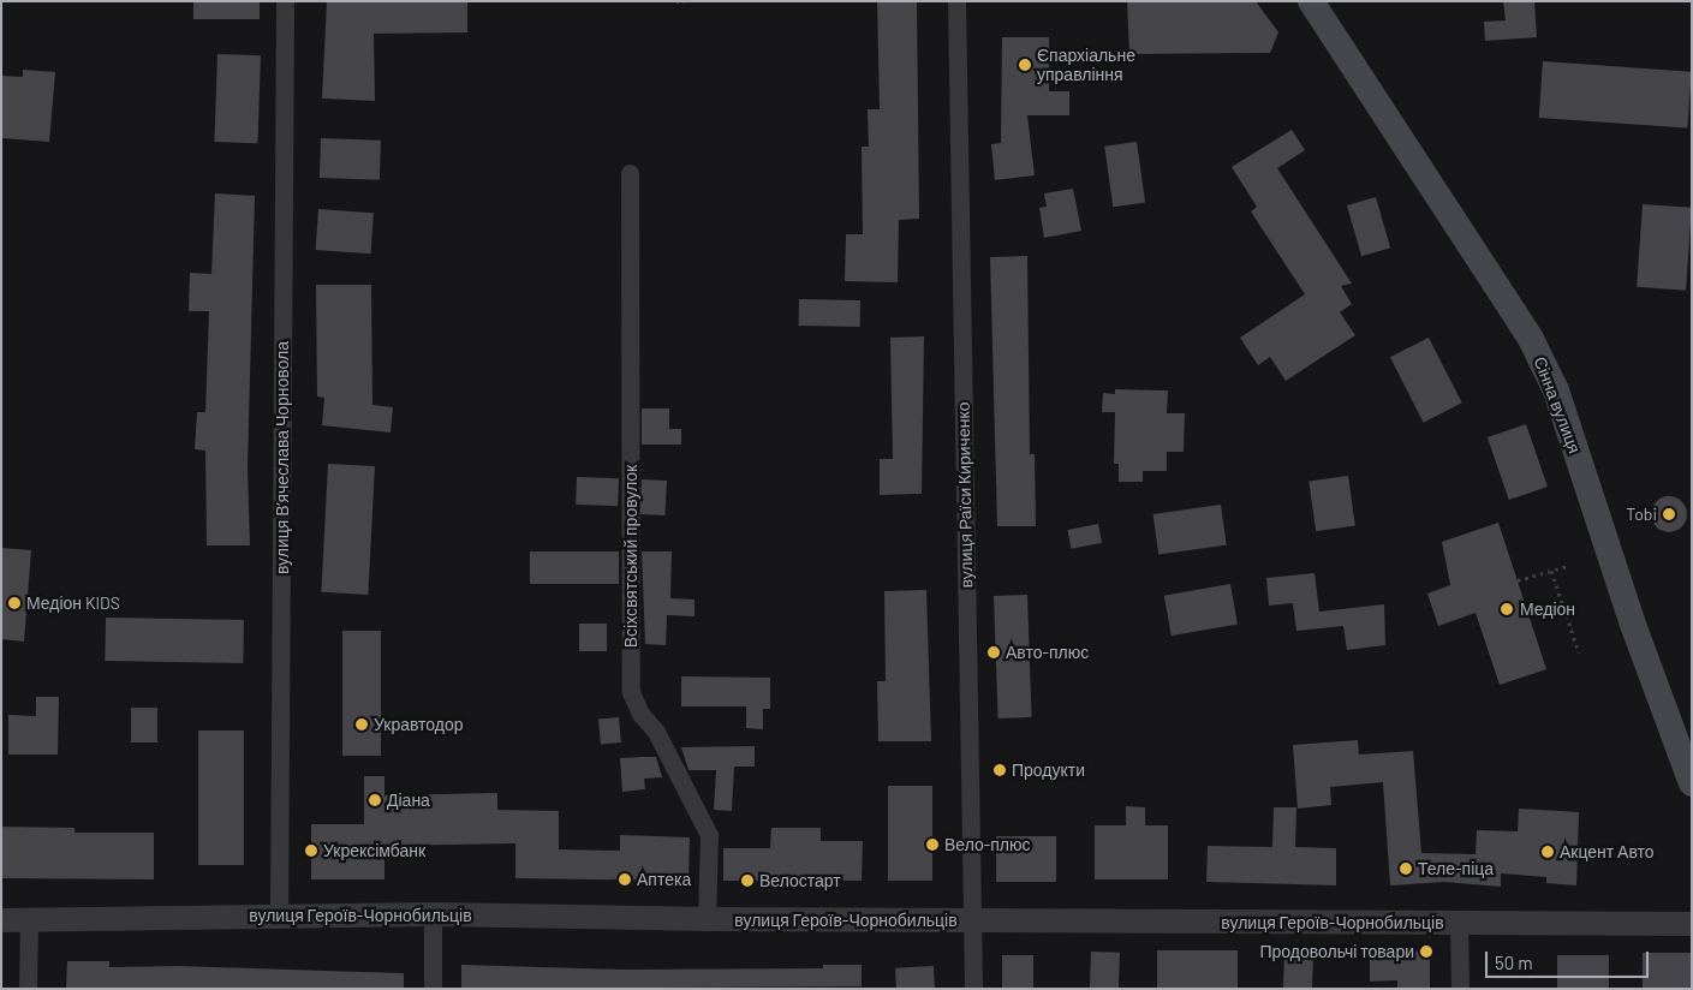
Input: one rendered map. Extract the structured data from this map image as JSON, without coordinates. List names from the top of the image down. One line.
{"streets":{"main road":["Сінна вулиця"],"street":["вулиця Вʼячеслава Чорновола","вулиця Раїси Кириченко","Всіхсвятський провулок","вулиця Героїв-Чорнобильців"]},"crossings":[["вулиця Вʼячеслава Чорновола","вулиця Героїв-Чорнобильців"],["вулиця Раїси Кириченко","вулиця Героїв-Чорнобильців"],["Всіхсвятський провулок","вулиця Героїв-Чорнобильців"]],"places":["Єпархіальне управління","Tobi","Медіон KIDS","Медіон","Авто-плюс","Укравтодор","Продукти","Діана","Вело-плюс","Укрексімбанк","Акцент Авто","Теле-піца","Аптека","Велостарт","Продовольчі товари"],"scale_bar":"50 m"}
